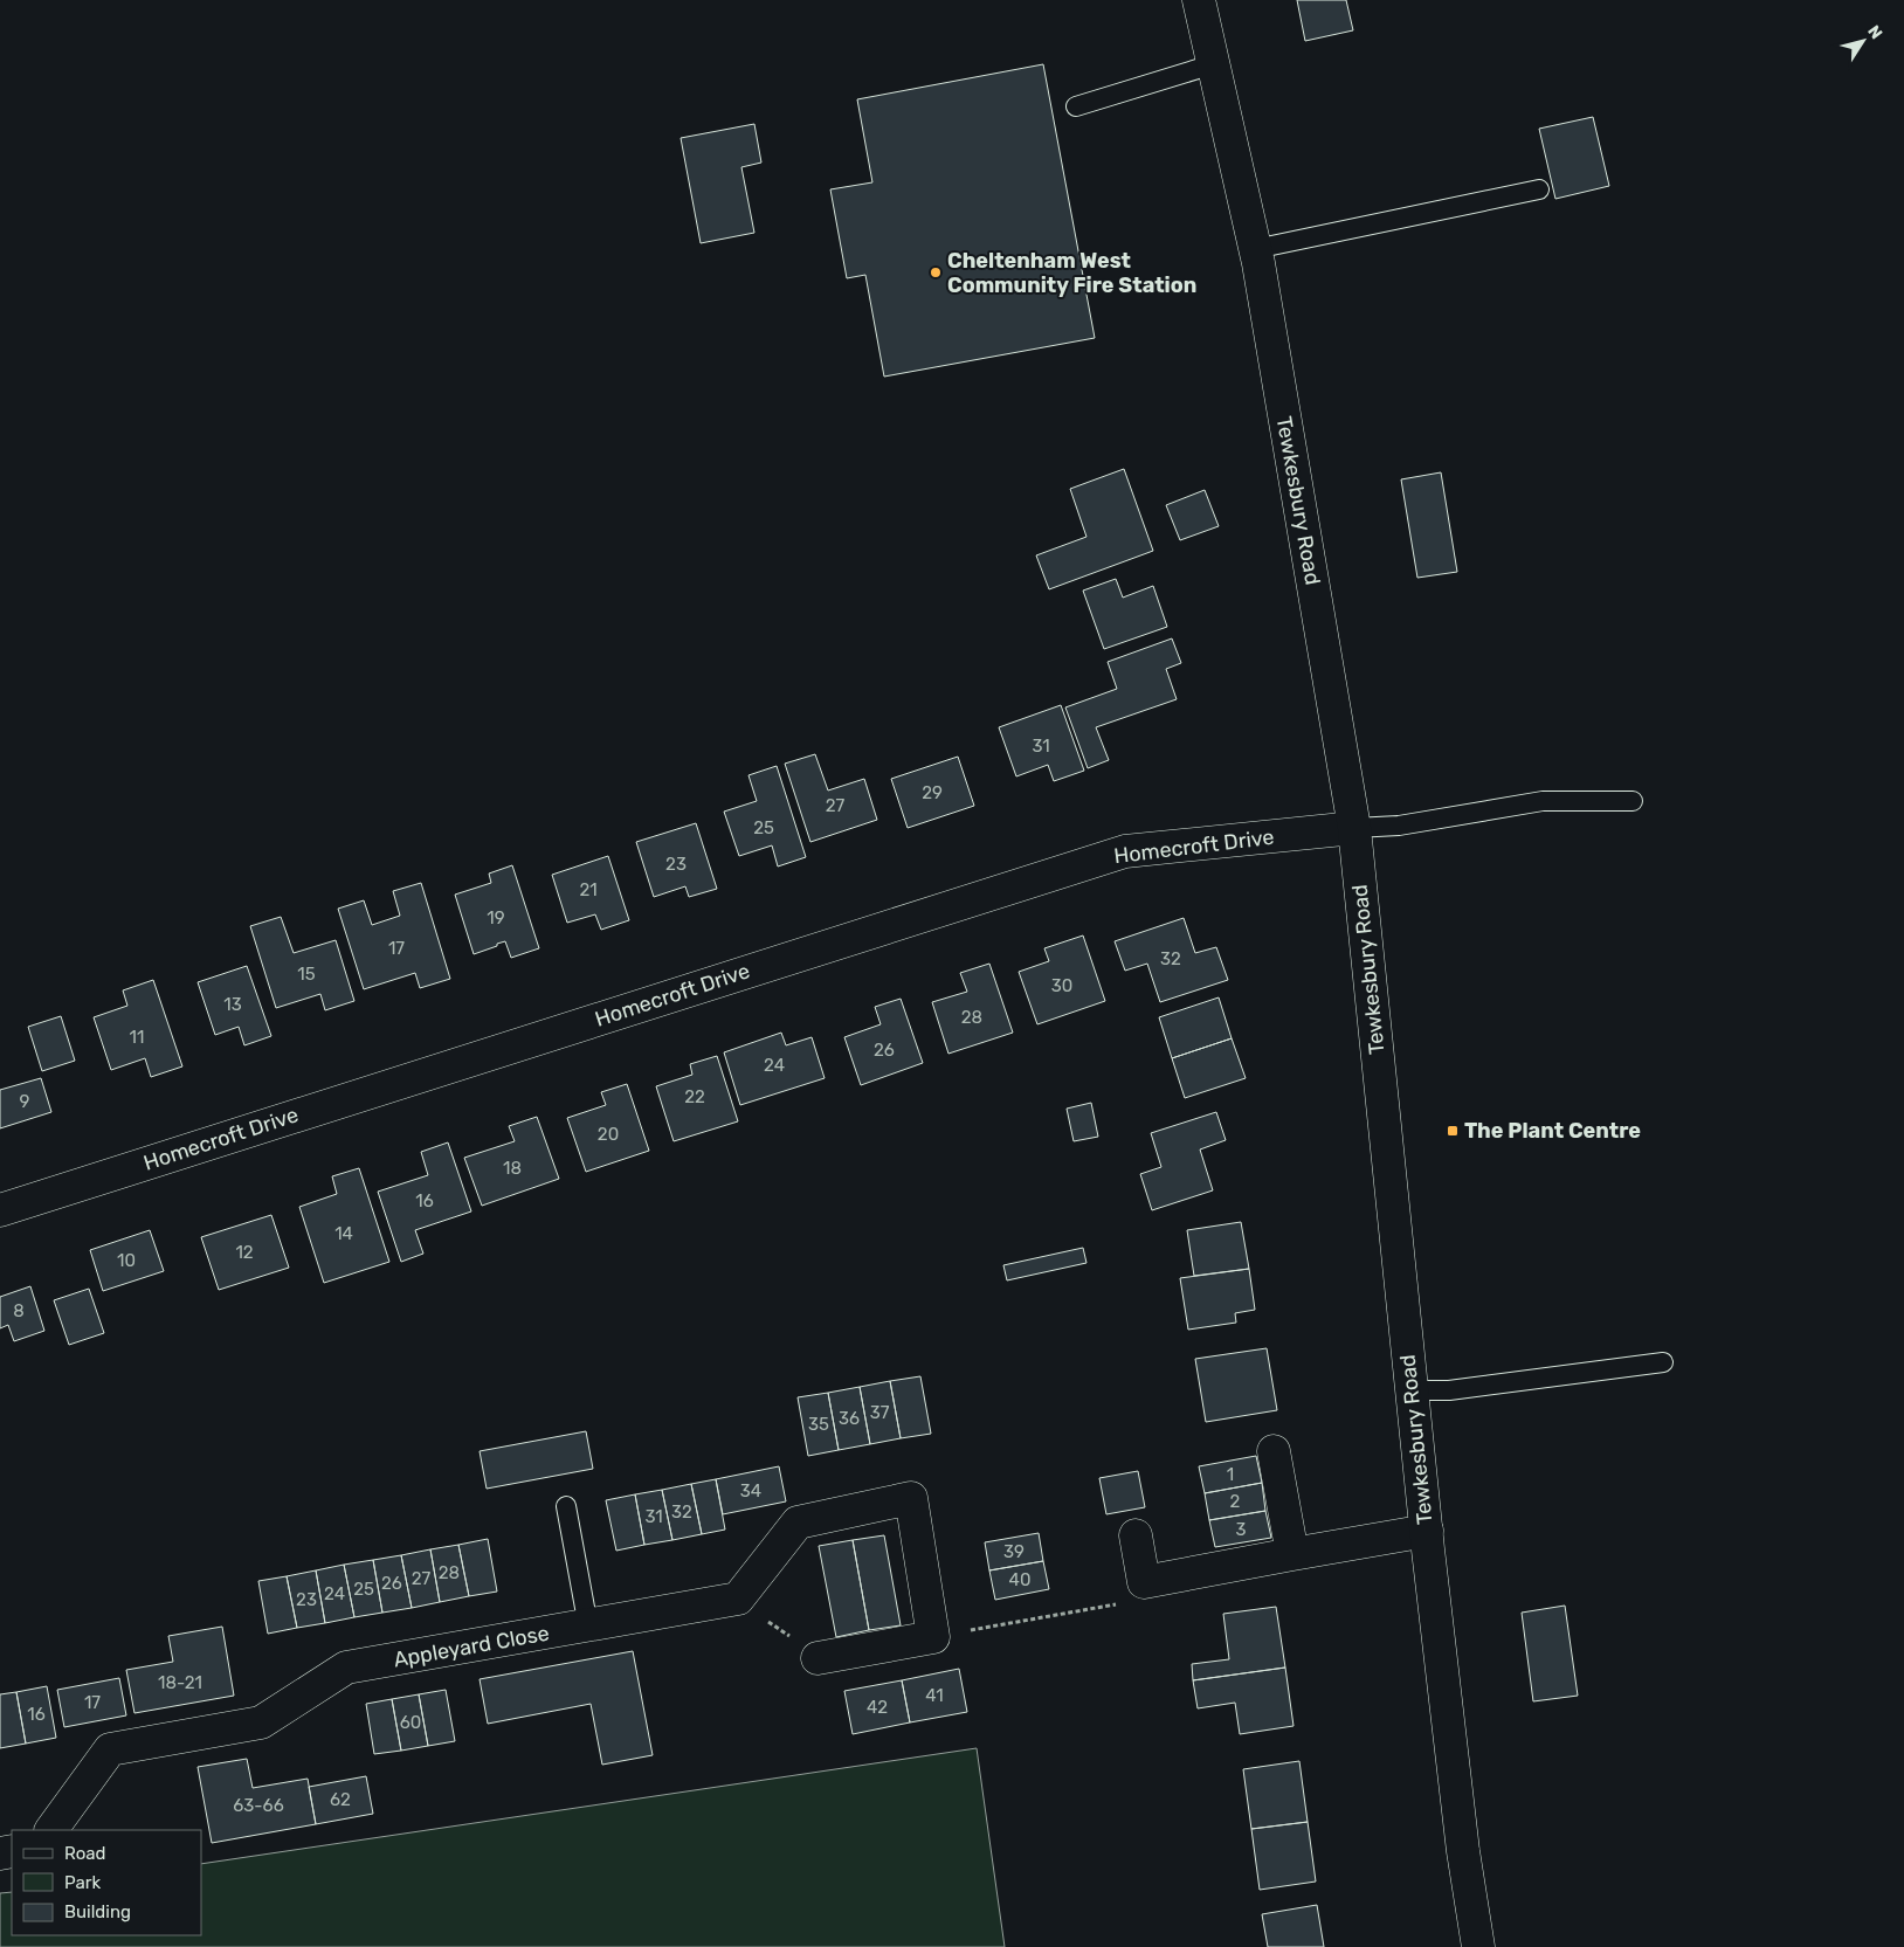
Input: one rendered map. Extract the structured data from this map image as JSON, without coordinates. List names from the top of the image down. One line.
{"streets":{"main road":["Tewkesbury Road","Homecroft Drive","Appleyard Close"]},"crossings":[["Tewkesbury Road","Homecroft Drive"]],"places":{"other":["Cheltenham West Community Fire Station"],"transit":["The Plant Centre"]},"house_numbers":["31","29","27","25","23","21","19","17","32","15","30","13","28","11","26","24","22","9","20","18","16","14","12","10","8","37","36","35","1","34","2","32","31","3","39","28","27","40","26","25","24","23","18-21","41","17","42","16","60","62","63-66"],"legend":["Road","Park","Building"],"north":"top right"}
